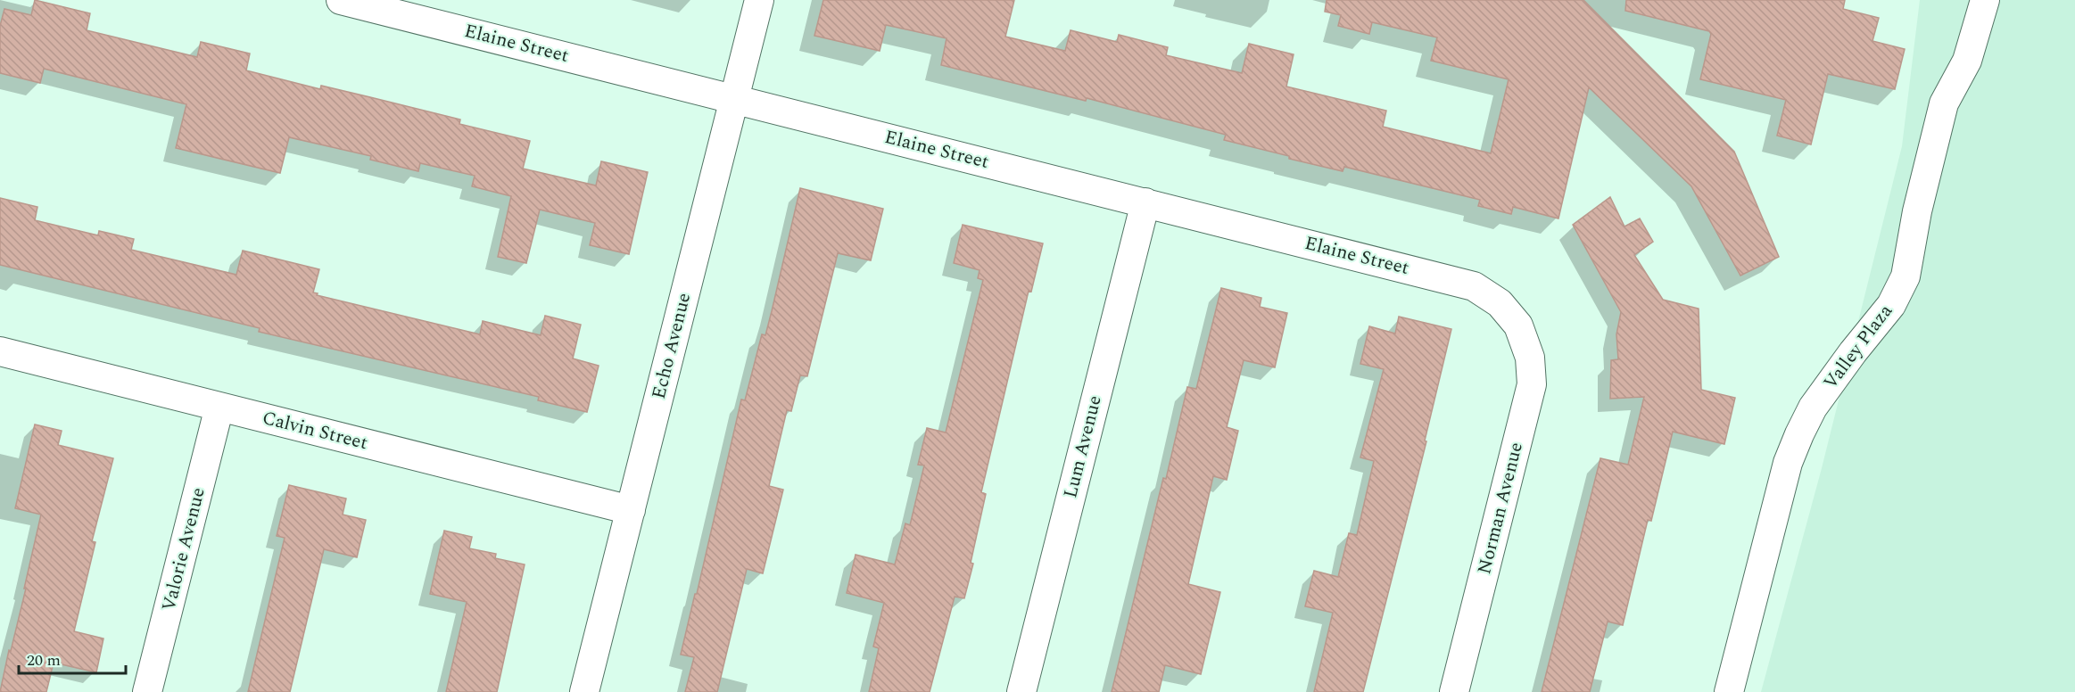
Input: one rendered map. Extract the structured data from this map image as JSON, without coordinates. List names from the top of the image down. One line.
{"streets":{"street":["Elaine Street","Echo Avenue","Valley Plaza","Calvin Street","Lum Avenue","Norman Avenue","Valorie Avenue"]},"crossings":[["Elaine Street","Echo Avenue"],["Elaine Street","Lum Avenue"],["Elaine Street","Norman Avenue"],["Echo Avenue","Calvin Street"],["Calvin Street","Valorie Avenue"]],"scale_bar":"20 m"}
